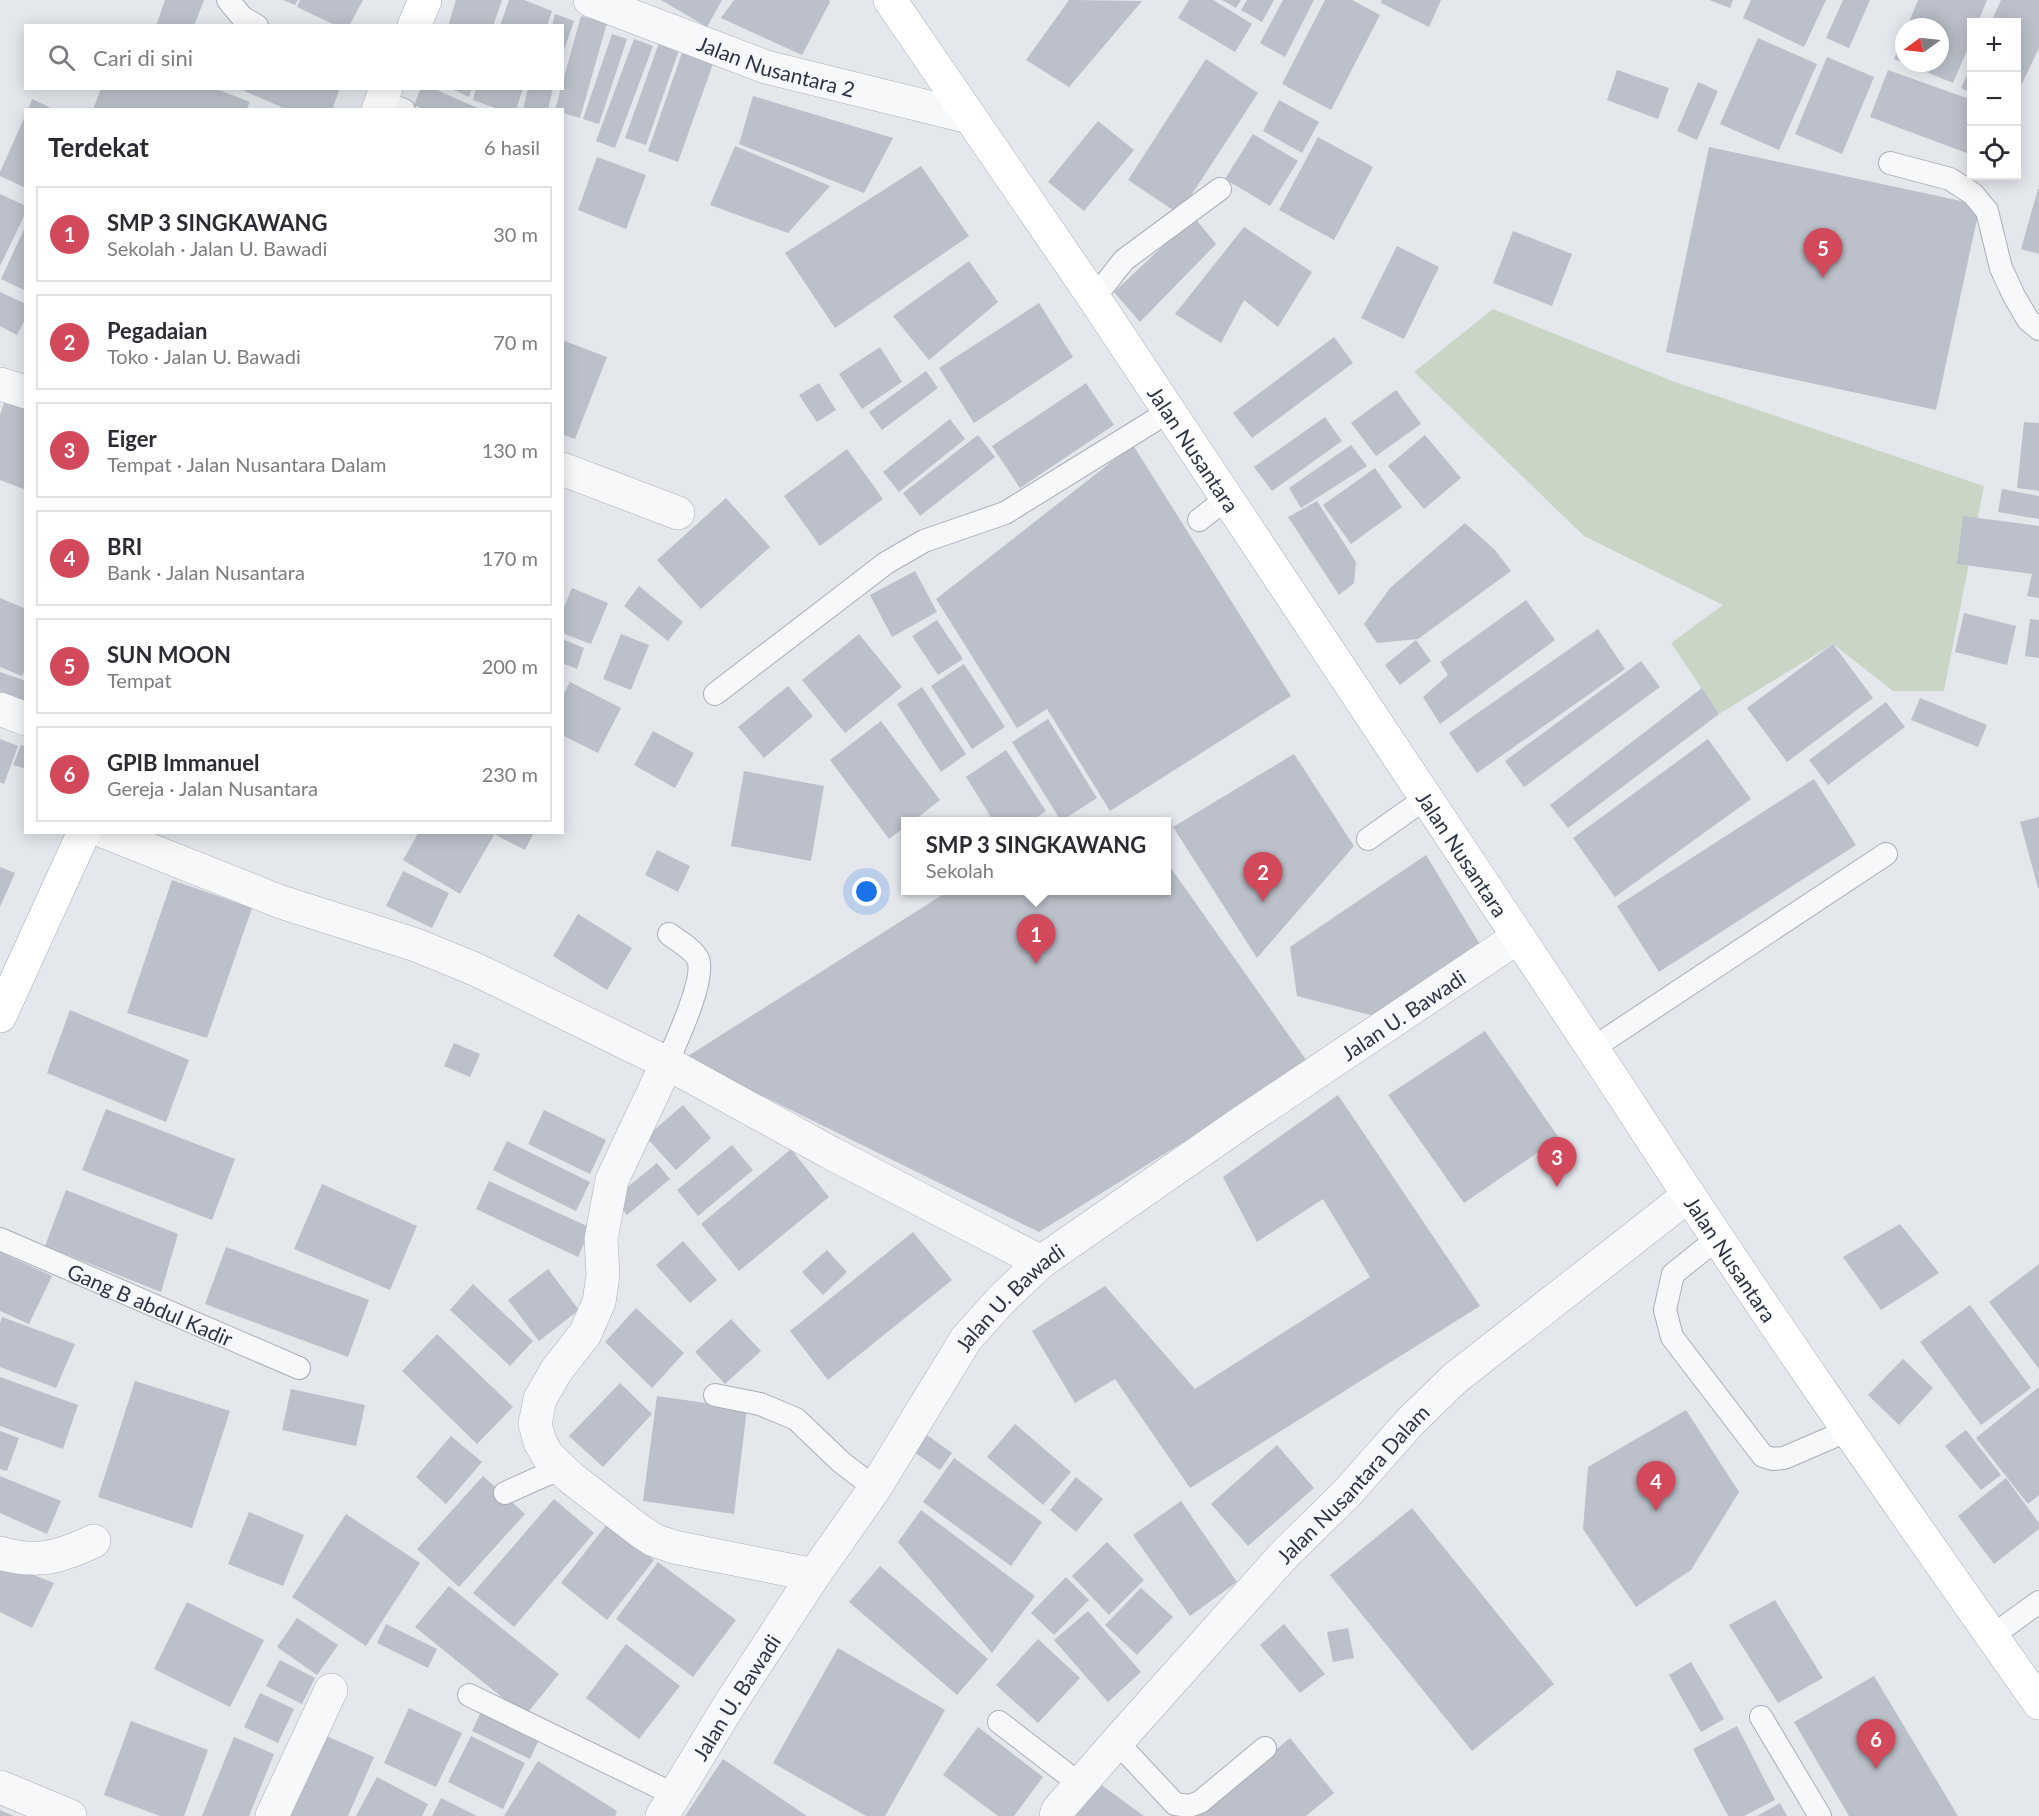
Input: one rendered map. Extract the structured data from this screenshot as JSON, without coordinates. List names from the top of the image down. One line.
{"streets":{"main road":["Jalan Nusantara"],"street":["Jalan Nusantara 2","Jalan U. Bawadi","Jalan Nusantara Dalam"],"lane":["Gang B abdul Kadir"]},"crossings":[["Jalan Nusantara 2","Jalan Nusantara"],["Jalan Nusantara","Jalan U. Bawadi"],["Jalan Nusantara","Jalan Nusantara Dalam"]],"north":"left","page":{"map_buttons":["+","−"],"search":"Cari di sini","heading":["Terdekat","6 hasil"],"list":[{"mark":"1","name":"SMP 3 SINGKAWANG","note":"Sekolah · Jalan U. Bawadi","value":"30 m"},{"mark":"2","name":"Pegadaian","note":"Toko · Jalan U. Bawadi","value":"70 m"},{"mark":"3","name":"Eiger","note":"Tempat · Jalan Nusantara Dalam","value":"130 m"},{"mark":"4","name":"BRI","note":"Bank · Jalan Nusantara","value":"170 m"},{"mark":"5","name":"SUN MOON","note":"Tempat","value":"200 m"},{"mark":"6","name":"GPIB Immanuel","note":"Gereja · Jalan Nusantara","value":"230 m"}],"pins":["5","2","1","3","4","6"],"popup":["SMP 3 SINGKAWANG","Sekolah"]}}
